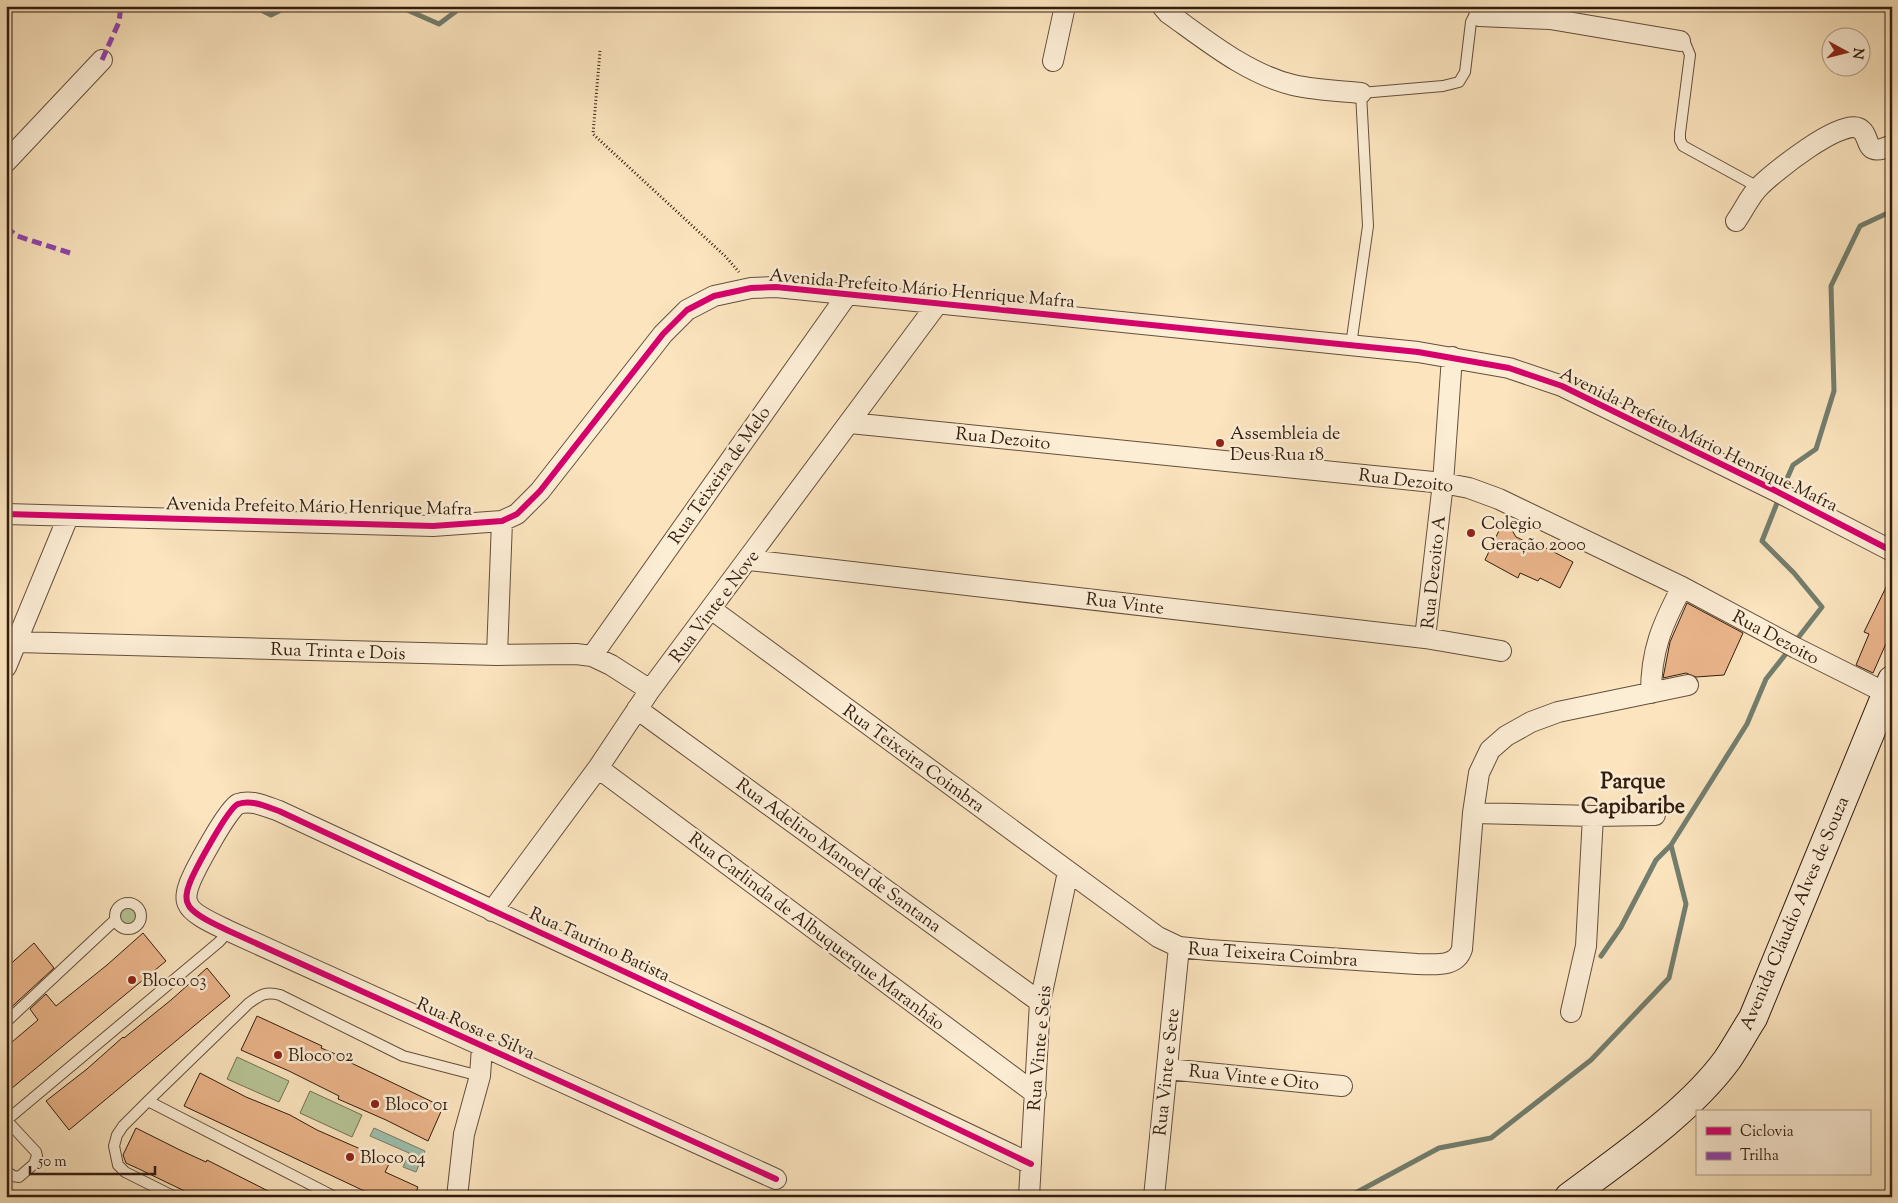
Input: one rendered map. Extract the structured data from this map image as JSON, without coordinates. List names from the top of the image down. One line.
{"streets":{"street":["Avenida Prefeito Mário Henrique Mafra","Rua Dezoito","Rua Teixeira de Melo","Rua Dezoito A","Rua Vinte","Rua Vinte e Nove","Rua Trinta e Dois","Rua Teixeira Coimbra","Rua Adelino Manoel de Santana","Avenida Cláudio Alves de Souza","Rua Carlinda de Albuquerque Maranhão","Rua Taurino Batista","Rua Rosa e Silva","Rua Vinte e Seis","Rua Vinte e Sete","Rua Vinte e Oito"]},"crossings":[["Avenida Prefeito Mário Henrique Mafra","Rua Teixeira de Melo"],["Avenida Prefeito Mário Henrique Mafra","Rua Dezoito A"],["Avenida Prefeito Mário Henrique Mafra","Rua Vinte e Nove"],["Rua Dezoito","Rua Dezoito A"],["Rua Dezoito","Rua Vinte e Nove"],["Rua Dezoito","Avenida Cláudio Alves de Souza"],["Rua Teixeira de Melo","Rua Trinta e Dois"],["Rua Dezoito A","Rua Vinte"],["Rua Vinte","Rua Vinte e Nove"],["Rua Vinte e Nove","Rua Trinta e Dois"],["Rua Vinte e Nove","Rua Teixeira Coimbra"],["Rua Vinte e Nove","Rua Adelino Manoel de Santana"],["Rua Vinte e Nove","Rua Carlinda de Albuquerque Maranhão"],["Rua Vinte e Nove","Rua Taurino Batista"],["Rua Teixeira Coimbra","Rua Vinte e Seis"],["Rua Teixeira Coimbra","Rua Vinte e Sete"],["Rua Adelino Manoel de Santana","Rua Vinte e Seis"],["Rua Carlinda de Albuquerque Maranhão","Rua Vinte e Seis"],["Rua Taurino Batista","Rua Rosa e Silva"],["Rua Taurino Batista","Rua Vinte e Seis"],["Rua Vinte e Sete","Rua Vinte e Oito"]],"districts":["Parque Capibaribe"],"places":["Assembleia de Deus Rua 18","Colegio Geração 2000","Bloco 03","Bloco 02","Bloco 01","Bloco 04"],"legend":["Ciclovia","Trilha"],"scale_bar":"50 m","north":"right"}
